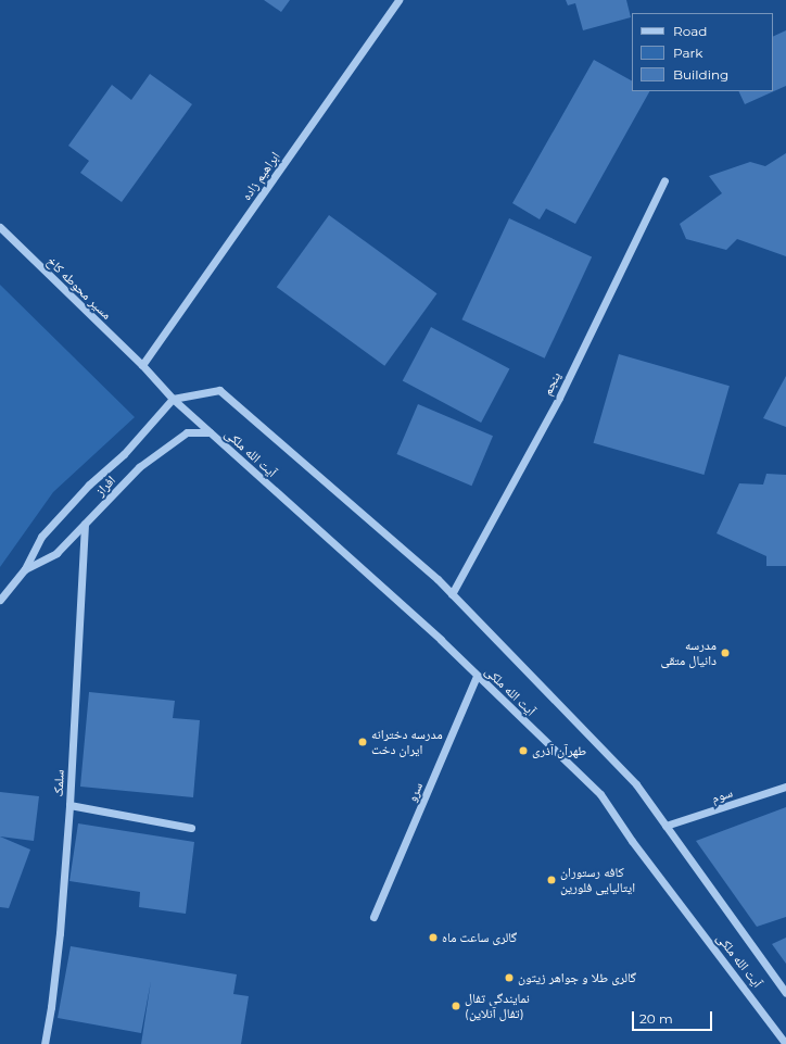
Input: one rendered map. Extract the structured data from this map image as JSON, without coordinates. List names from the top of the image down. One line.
{"streets":{"street":["ابراهیم زاده","مسیر محوطه کاخ","پنجم","آیت الله ملکی","افراز","سلمک","سرو","سوم"]},"crossings":[["ابراهیم زاده","مسیر محوطه کاخ"],["ابراهیم زاده","آیت الله ملکی"],["مسیر محوطه کاخ","آیت الله ملکی"],["پنجم","آیت الله ملکی"],["آیت الله ملکی","افراز"],["آیت الله ملکی","سرو"],["آیت الله ملکی","سوم"],["افراز","سلمک"]],"places":["مدرسه دانیال متقی","مدرسه دخترانه ایران دخت","طهرآن آذری","کافه رستوران ایتالیایی فلورین","گالری ساعت ماه","گالری طلا و جواهر زیتون","نمایندگی تفال (تفال آنلاین)"],"legend":["Road","Park","Building"],"scale_bar":"20 m"}
